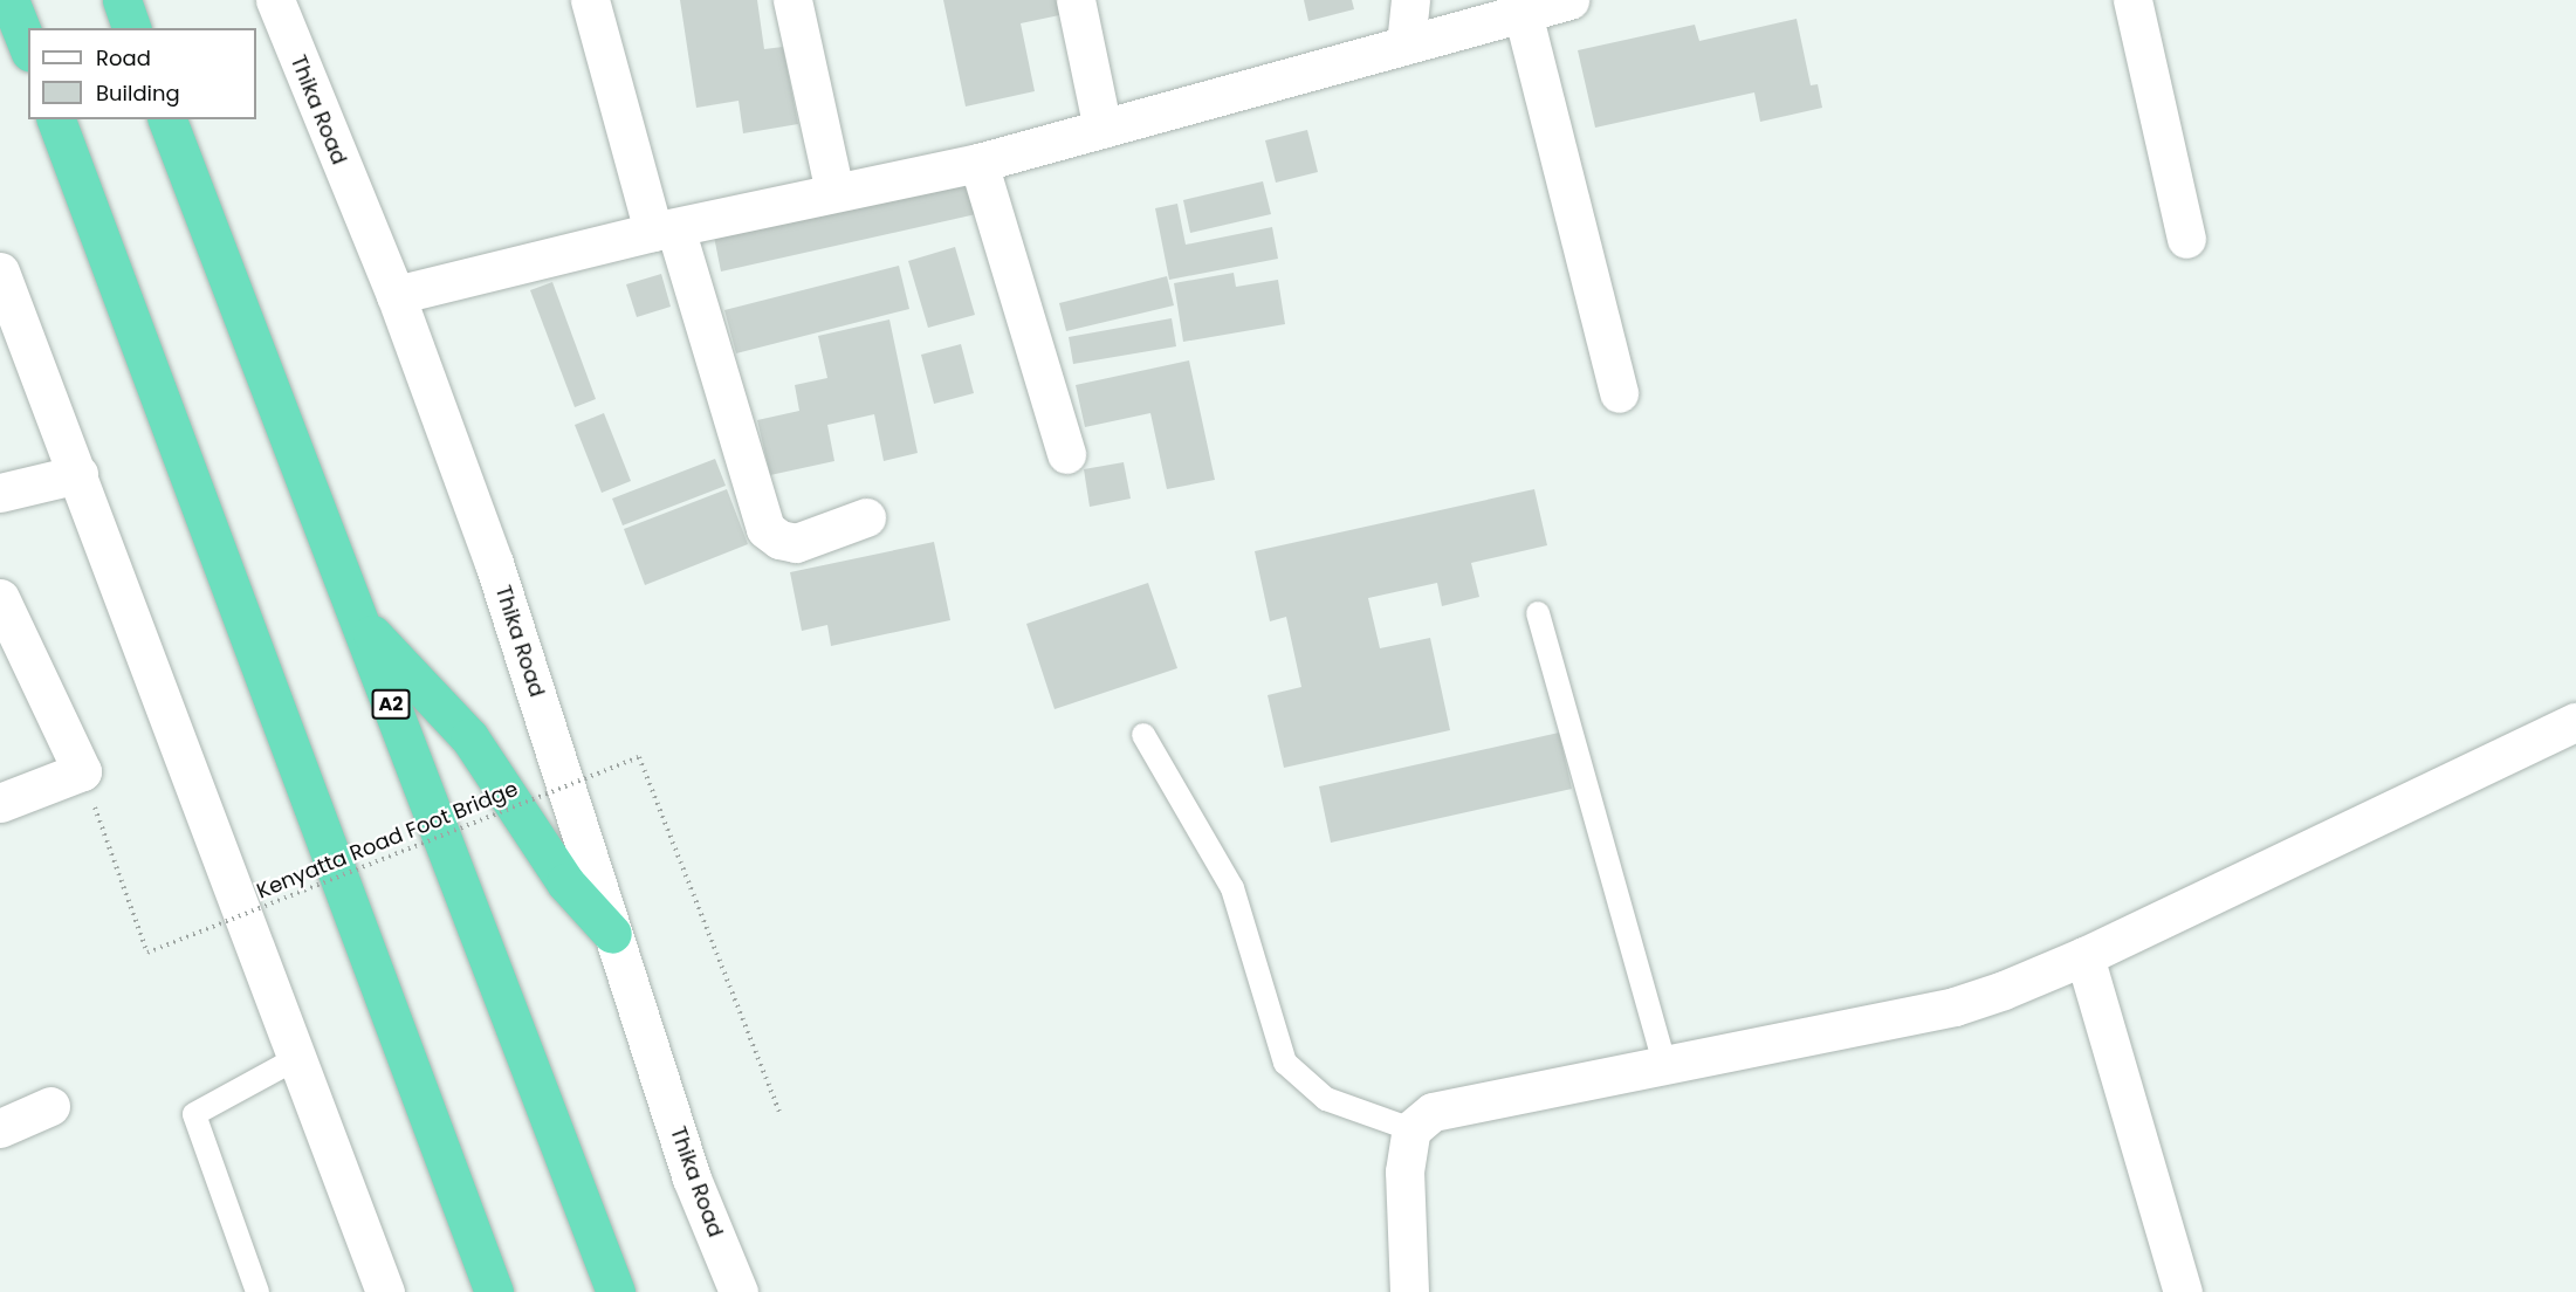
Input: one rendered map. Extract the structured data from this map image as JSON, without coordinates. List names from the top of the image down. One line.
{"streets":{"highway":["A2"],"street":["Thika Road"],"path":["Kenyatta Road Foot Bridge"]},"legend":["Road","Building"]}
